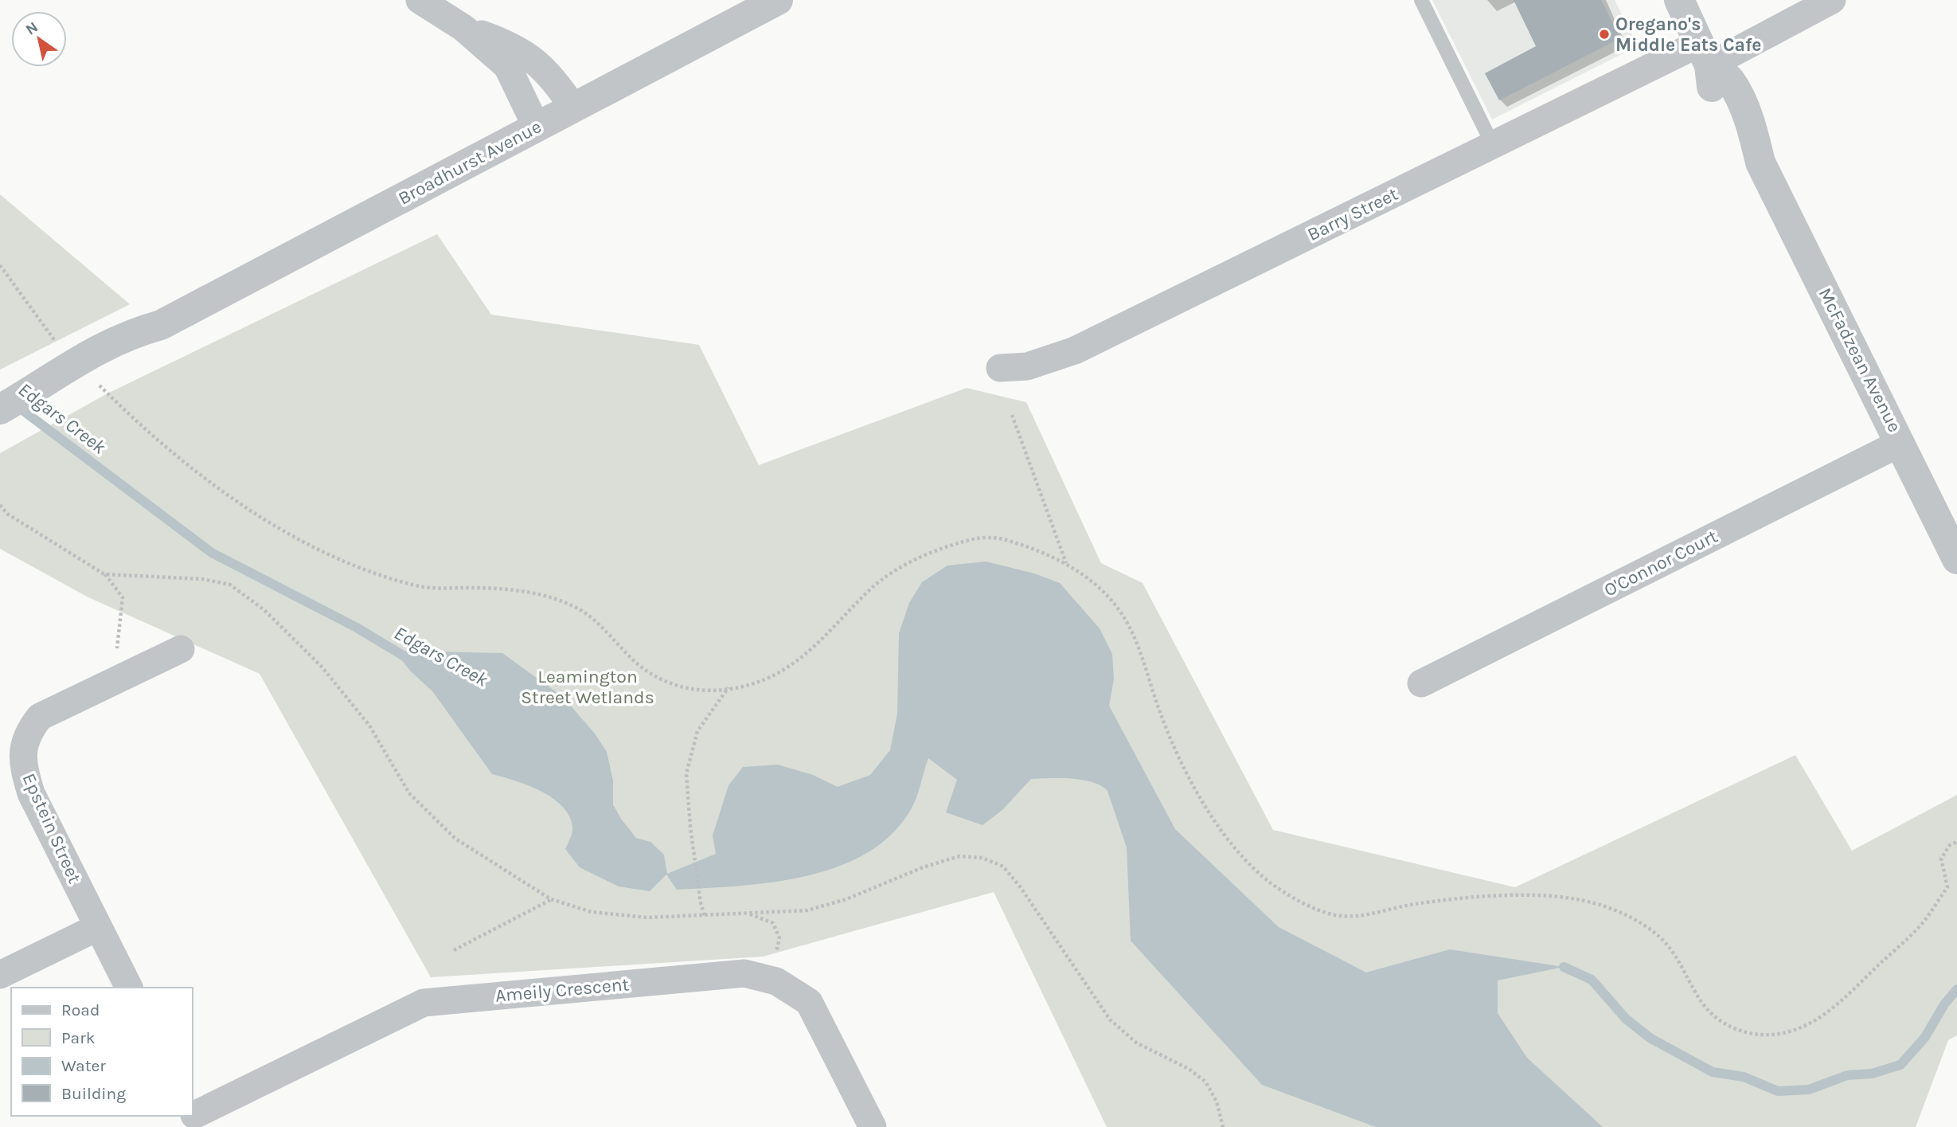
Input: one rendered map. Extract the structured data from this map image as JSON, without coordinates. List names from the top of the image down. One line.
{"streets":{"street":["Broadhurst Avenue","Barry Street","McFadzean Avenue","O'Connor Court","Epstein Street","Ameily Crescent"]},"crossings":[["Barry Street","McFadzean Avenue"],["McFadzean Avenue","O'Connor Court"]],"water":["Edgars Creek"],"parks":["Leamington Street Wetlands"],"places":["Oregano's Middle Eats Cafe"],"legend":["Road","Park","Water","Building"],"north":"top left"}
